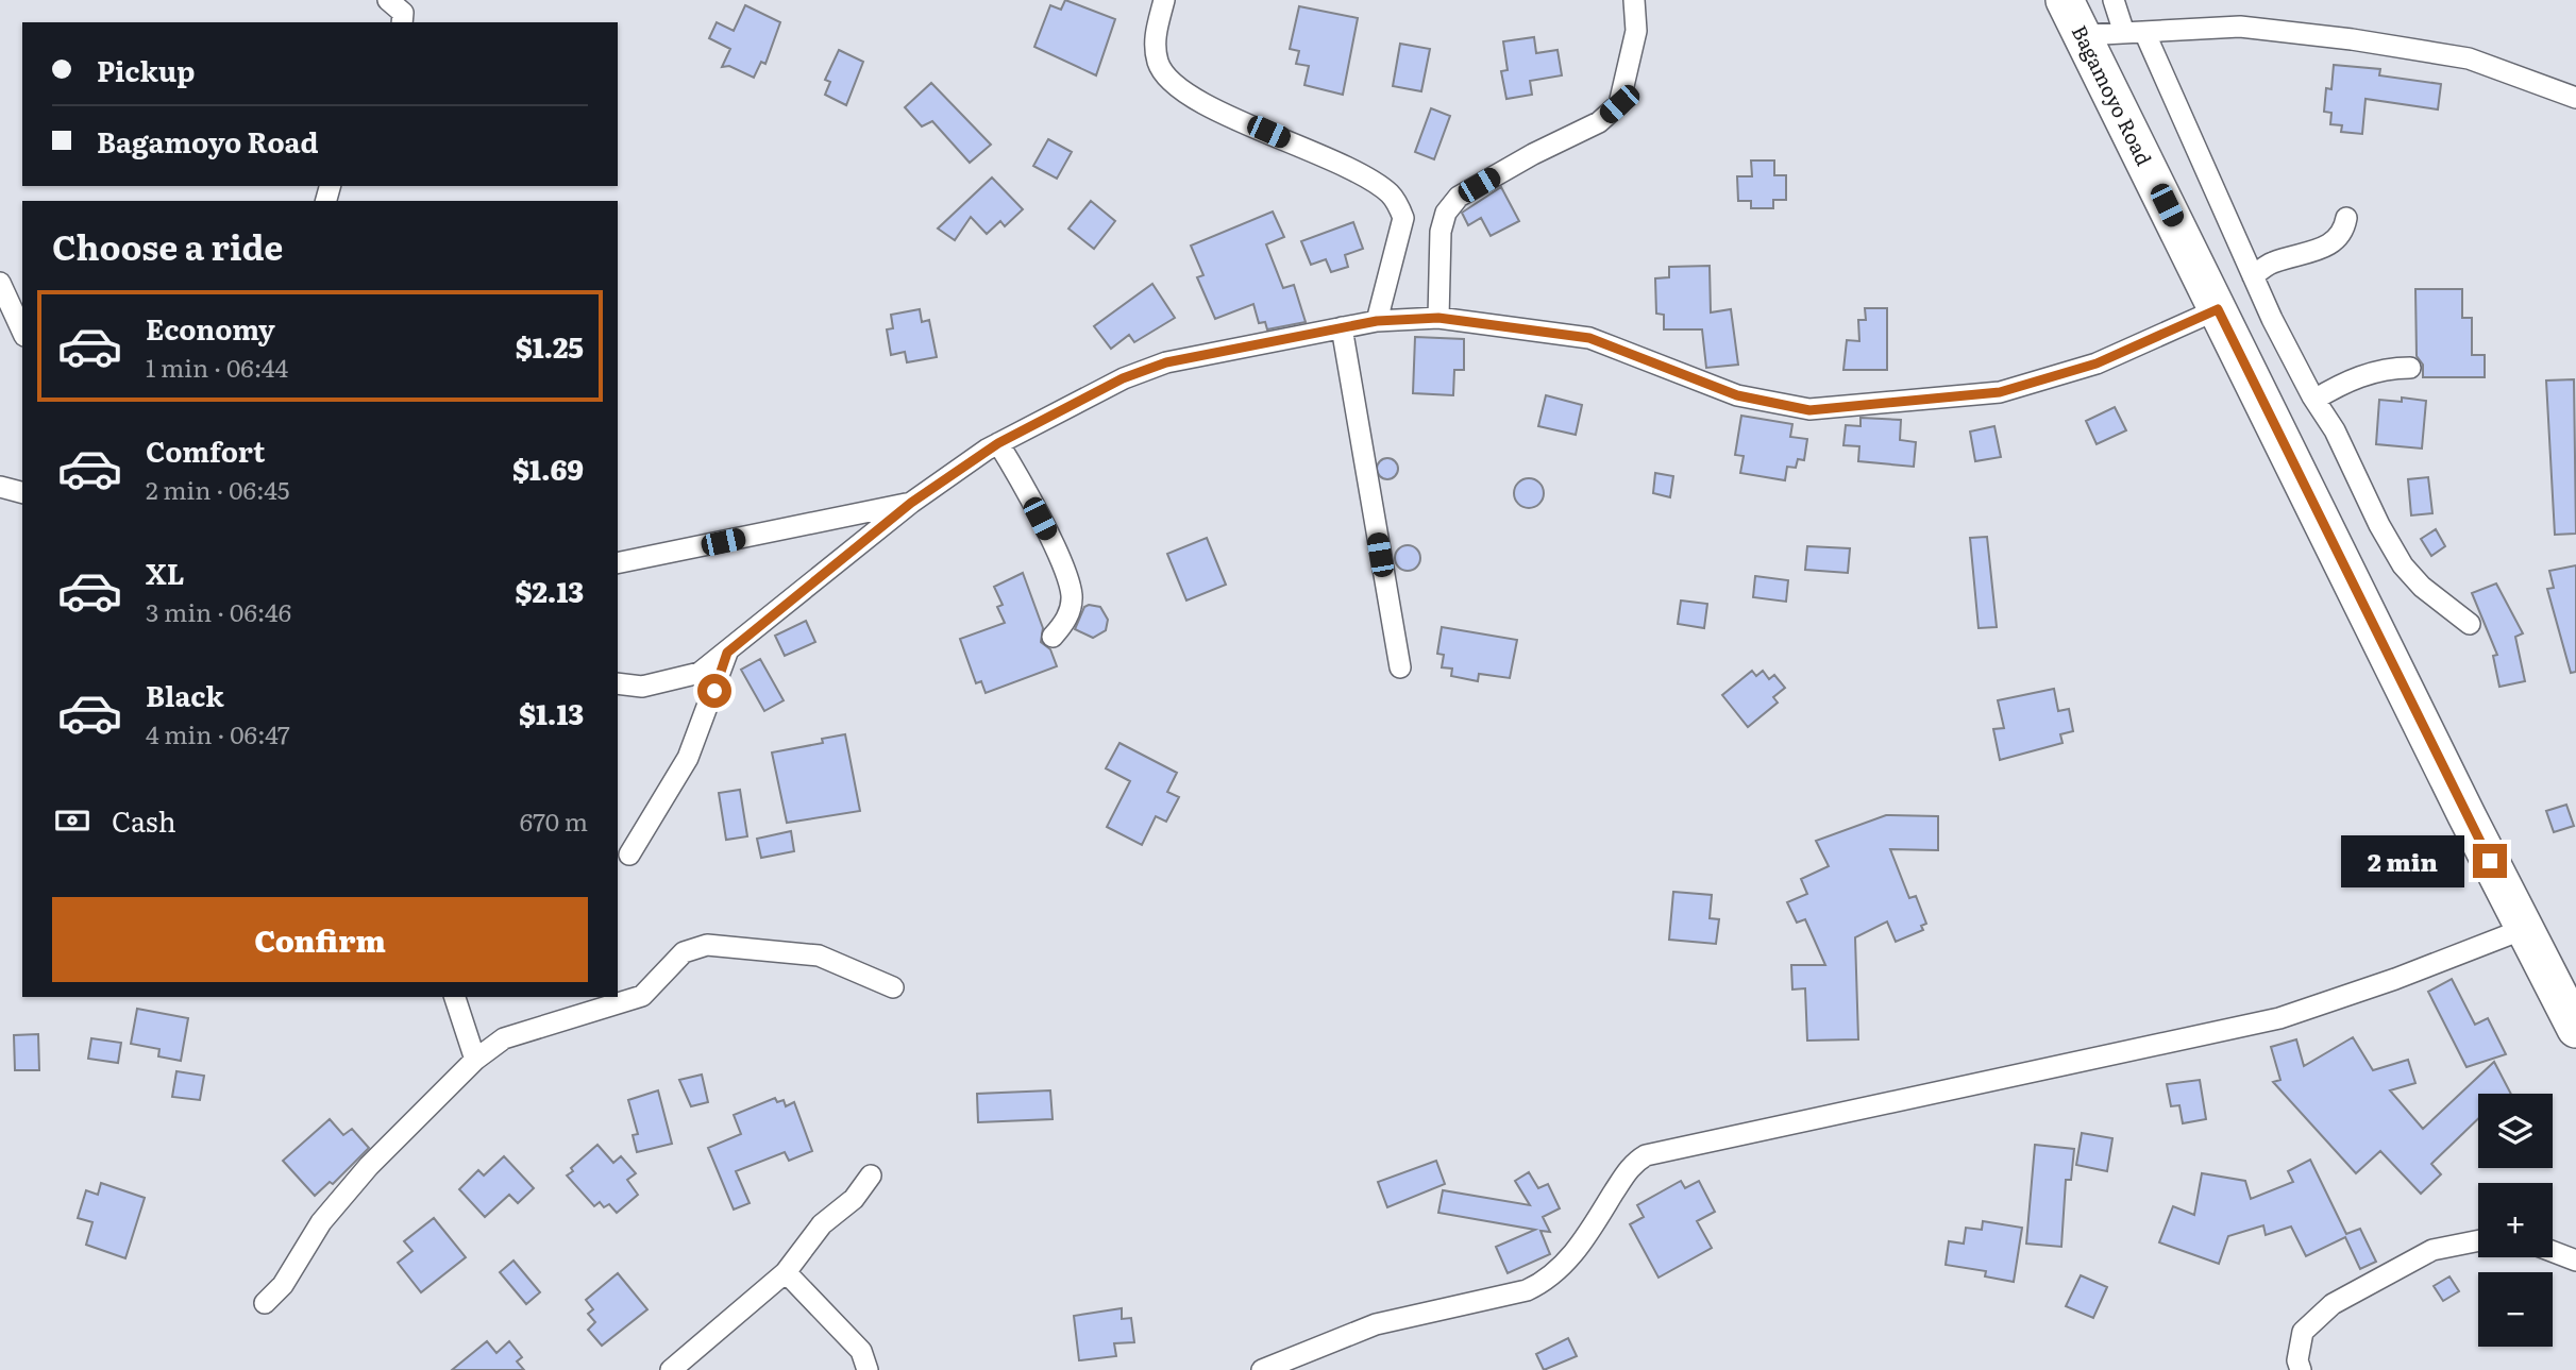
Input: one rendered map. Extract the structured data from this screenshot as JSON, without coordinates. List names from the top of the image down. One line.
{"streets":{"highway":["Bagamoyo Road"]},"page":{"banner":["Pickup","Bagamoyo Road"],"heading":"Choose a ride","list":[{"name":"Economy","note":"1 min · 06:44","value":"$1.25"},{"name":"Comfort","note":"2 min · 06:45","value":"$1.69"},{"name":"XL","note":"3 min · 06:46","value":"$2.13"},{"name":"Black","note":"4 min · 06:47","value":"$1.13"}],"pay":["Cash","670 m"],"bubble":"2 min","buttons":"Confirm","map_buttons":["+","−"]}}
